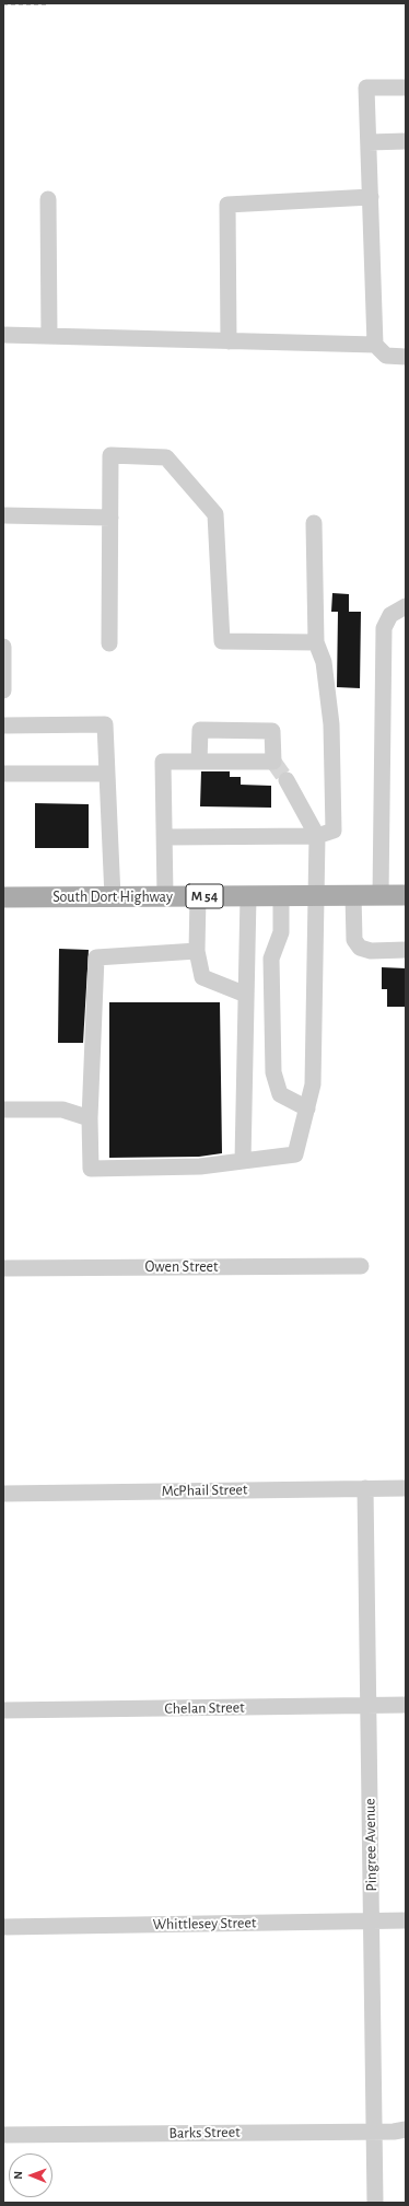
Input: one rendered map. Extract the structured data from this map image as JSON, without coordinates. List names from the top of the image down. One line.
{"streets":{"main road":["M 54","South Dort Highway"],"street":["Owen Street","McPhail Street","Chelan Street","Pingree Avenue","Whittlesey Street","Barks Street"]},"crossings":[["McPhail Street","Pingree Avenue"],["Chelan Street","Pingree Avenue"],["Pingree Avenue","Whittlesey Street"],["Pingree Avenue","Barks Street"]],"north":"left"}
